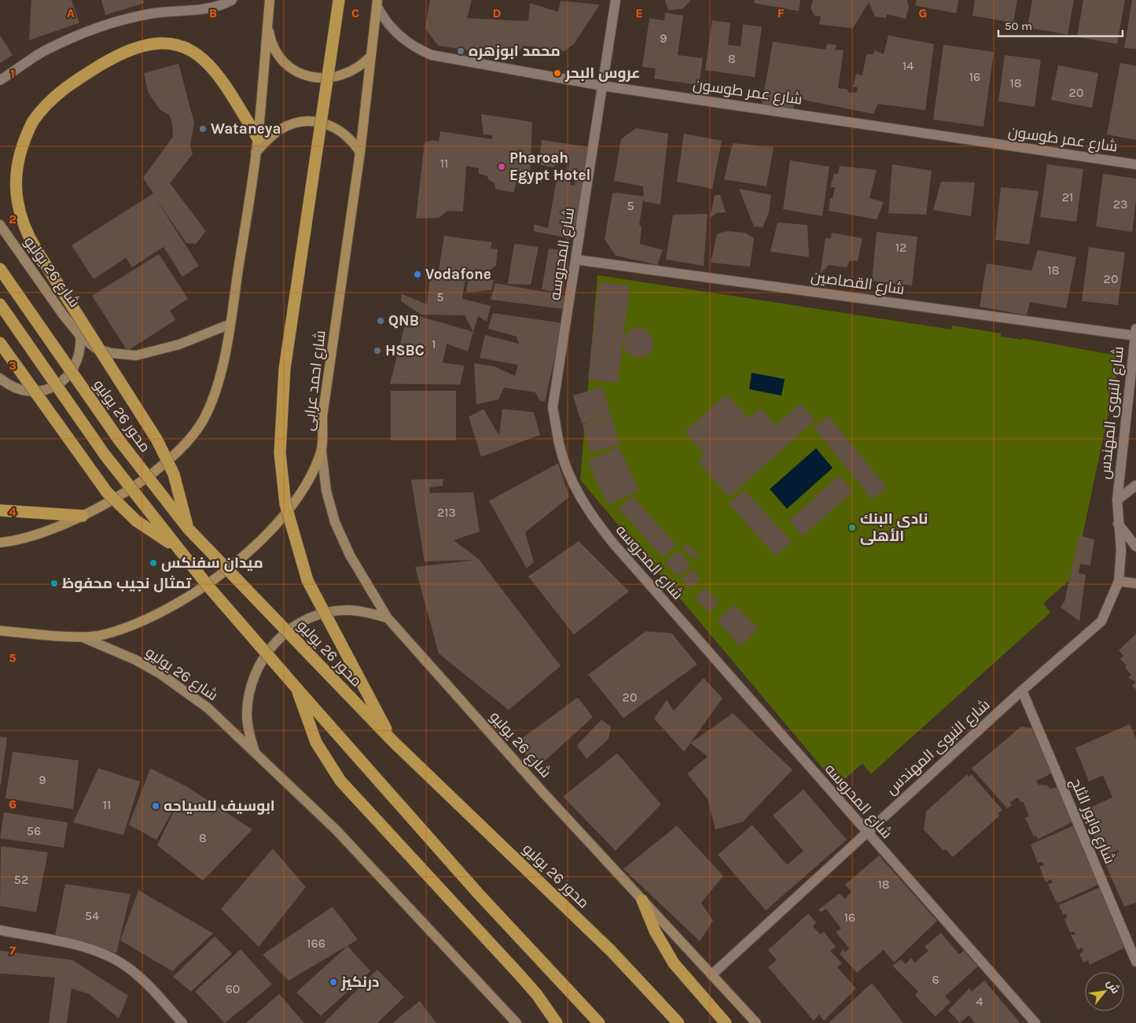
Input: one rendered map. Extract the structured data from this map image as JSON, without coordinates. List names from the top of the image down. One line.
{"streets":{"highway":["محور 26 يوليو"],"main road":["شارع 26 يوليو","شارع احمد عرابى"],"street":["شارع عمر طوسون","شارع المحروسه","شارع القصاصين","شارع النبوى المهندس","شارع وابور الثلج"]},"crossings":[["شارع عمر طوسون","شارع المحروسه"],["شارع عمر طوسون","شارع احمد عرابى"],["شارع المحروسه","شارع القصاصين"],["شارع المحروسه","شارع النبوى المهندس"],["شارع 26 يوليو","شارع احمد عرابى"],["شارع 26 يوليو","شارع النبوى المهندس"],["شارع القصاصين","شارع النبوى المهندس"],["شارع النبوى المهندس","شارع وابور الثلج"]],"places":["محمد ابوزهره","عروس البحر","Wataneya","Pharoah Egypt Hotel","Vodafone","QNB","HSBC","نادى البنك الأهلى","ميدان سفنكس","تمثال نجيب محفوظ","ابوسيف للسياحه","درنكيز"],"house_numbers":["9","8","14","16","18","20","11","21","23","5","12","18","20","5","1","213","20","9","11","56","8","52","18","54","16","166","6","60","4"],"scale_bar":"50 m","north":"top right","grid":{"columns":["A","B","C","D","E","F","G"],"rows":["1","2","3","4","5","6","7"]}}
